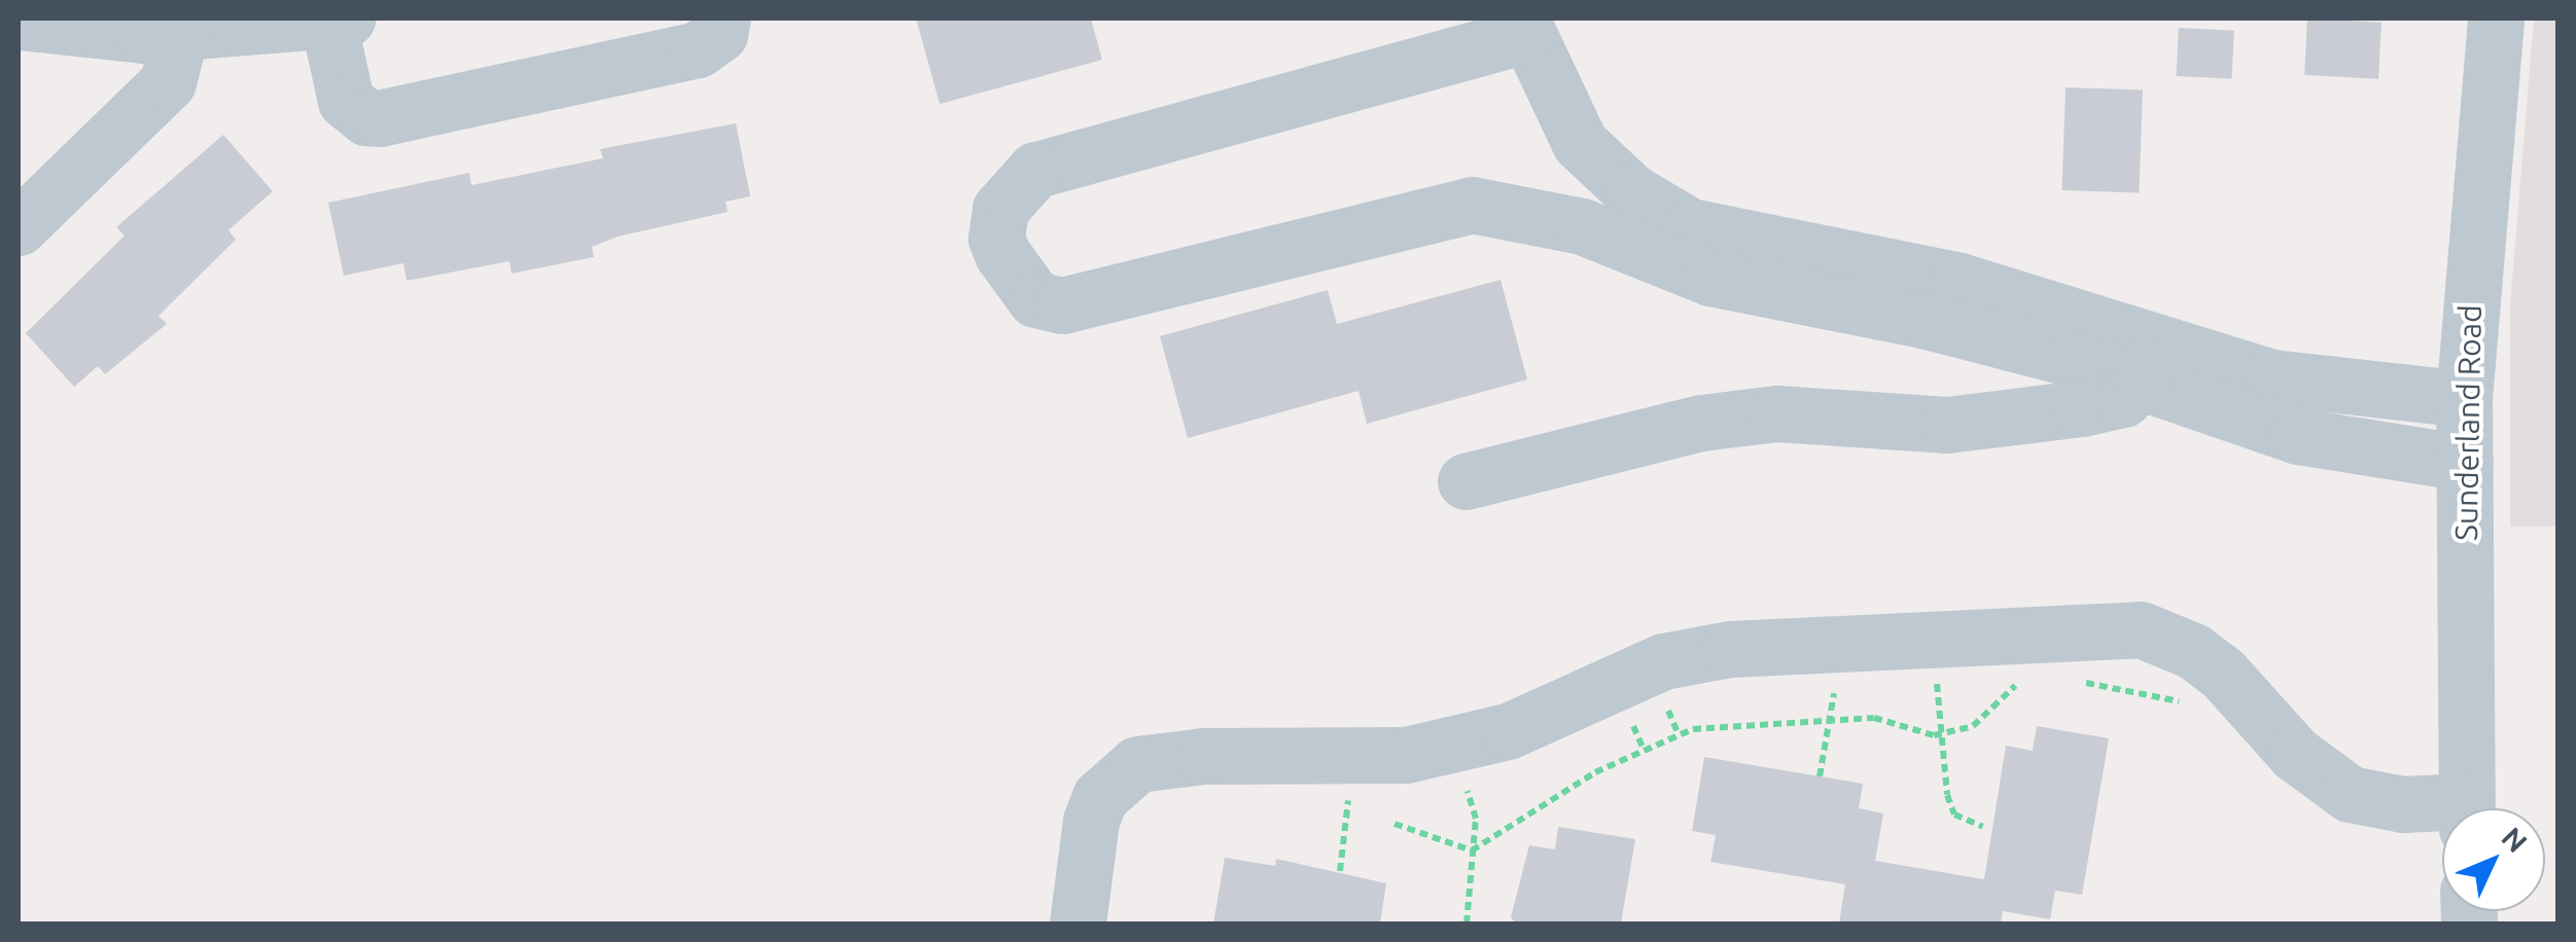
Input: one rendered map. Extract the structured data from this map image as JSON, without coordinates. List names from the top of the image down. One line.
{"streets":{"street":["Sunderland Road"]},"north":"top right"}
